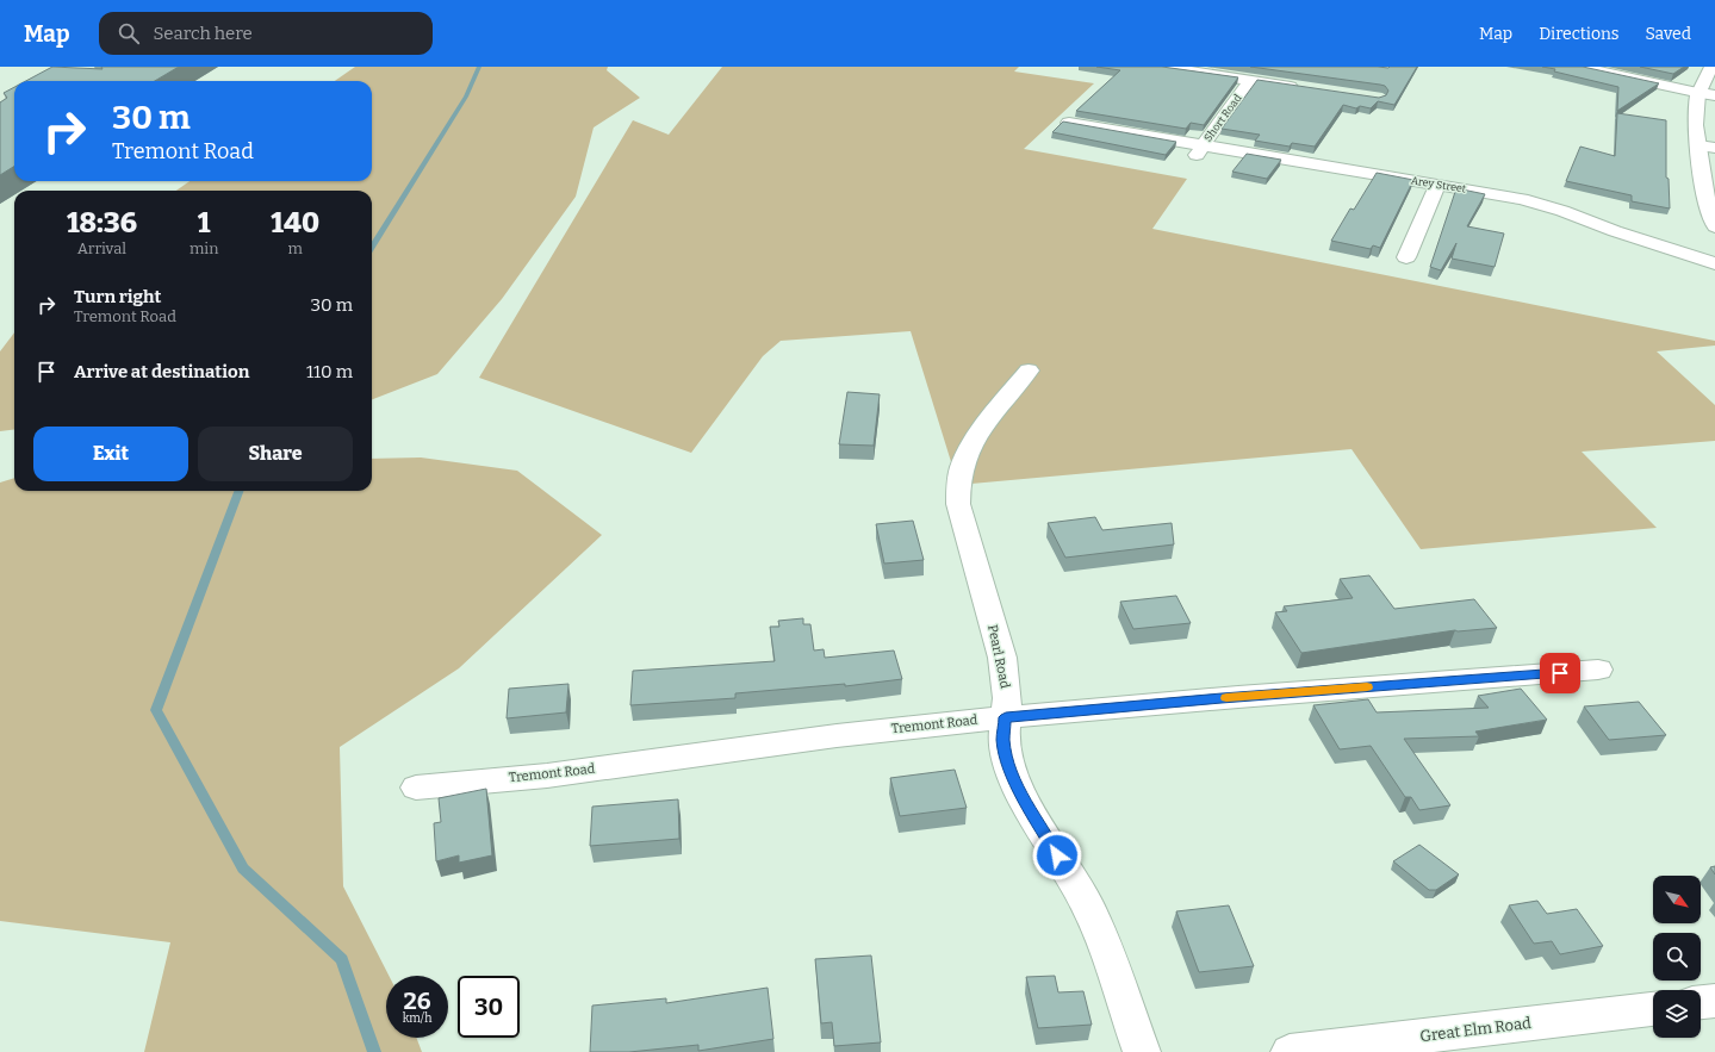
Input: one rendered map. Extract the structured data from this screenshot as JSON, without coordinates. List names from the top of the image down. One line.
{"streets":{"street":["Short Road","Arey Street","Pearl Road","Tremont Road","Great Elm Road"]},"crossings":[["Short Road","Arey Street"],["Pearl Road","Tremont Road"]],"north":"bottom right","page":{"header":"Map","search":"Search here","nav":["Map","Directions","Saved"],"turn":["30 m","Tremont Road"],"eta":["18:36","Arrival","1","min","140","m"],"list":[{"name":"Turn right","note":"Tremont Road","value":"30 m"},{"name":"Arrive at destination","value":"110 m"}],"buttons":["Exit","Share"],"speed":"26 km/h","limit":"30"}}
